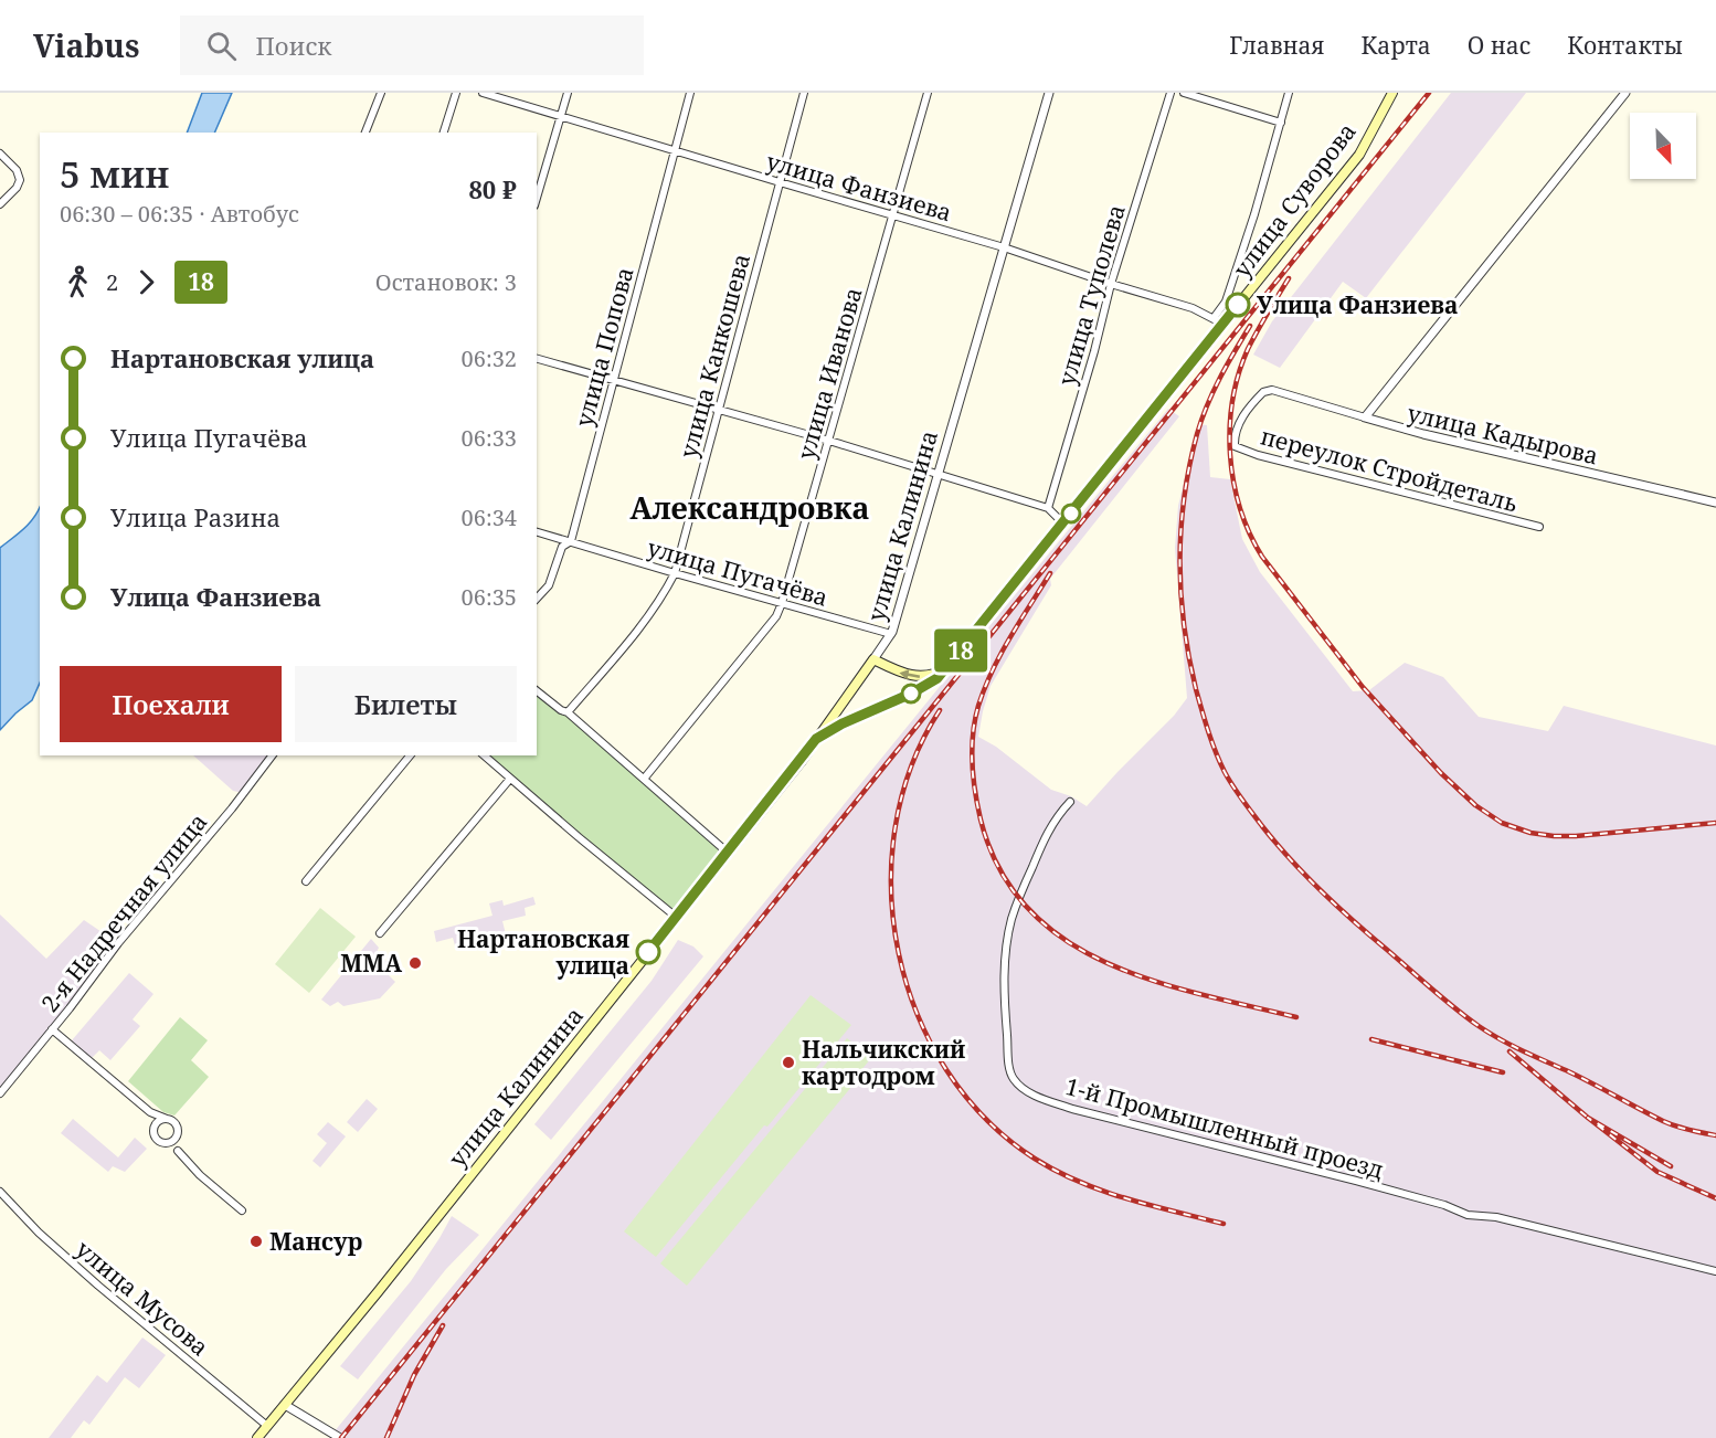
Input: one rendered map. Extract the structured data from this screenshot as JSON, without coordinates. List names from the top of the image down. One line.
{"streets":{"main road":["улица Суворова","улица Калинина"],"street":["улица Фанзиева","улица Туполева","улица Попова","улица Канкошева","улица Иванова","улица Кадырова","переулок Стройдеталь","улица Пугачёва","2-я Надречная улица","1-й Промышленный проезд","улица Мусова"]},"crossings":[["улица Фанзиева","улица Суворова"],["улица Фанзиева","улица Туполева"],["улица Фанзиева","улица Попова"],["улица Фанзиева","улица Канкошева"],["улица Фанзиева","улица Иванова"],["улица Фанзиева","улица Калинина"],["улица Суворова","улица Калинина"],["улица Попова","улица Пугачёва"],["улица Канкошева","улица Пугачёва"],["улица Иванова","улица Пугачёва"],["улица Кадырова","переулок Стройдеталь"],["улица Калинина","улица Пугачёва"],["улица Калинина","улица Мусова"]],"districts":["Александровка"],"places":["Улица Фанзиева","Нартановская улица","MMA","Нальчикский картодром","Мансур"],"lines":["bus line 18"],"north":"bottom right","page":{"header":"Viabus","search":"Поиск","nav":["Главная","Карта","О нас","Контакты"],"on_map":"18","heading":["5 мин","06:30 – 06:35 · Автобус","80 ₽"],"legs":["2","18","Остановок: 3"],"list":[{"name":"Нартановская улица","value":"06:32"},{"name":"Улица Пугачёва","value":"06:33"},{"name":"Улица Разина","value":"06:34"},{"name":"Улица Фанзиева","value":"06:35"}],"buttons":["Поехали","Билеты"]}}
